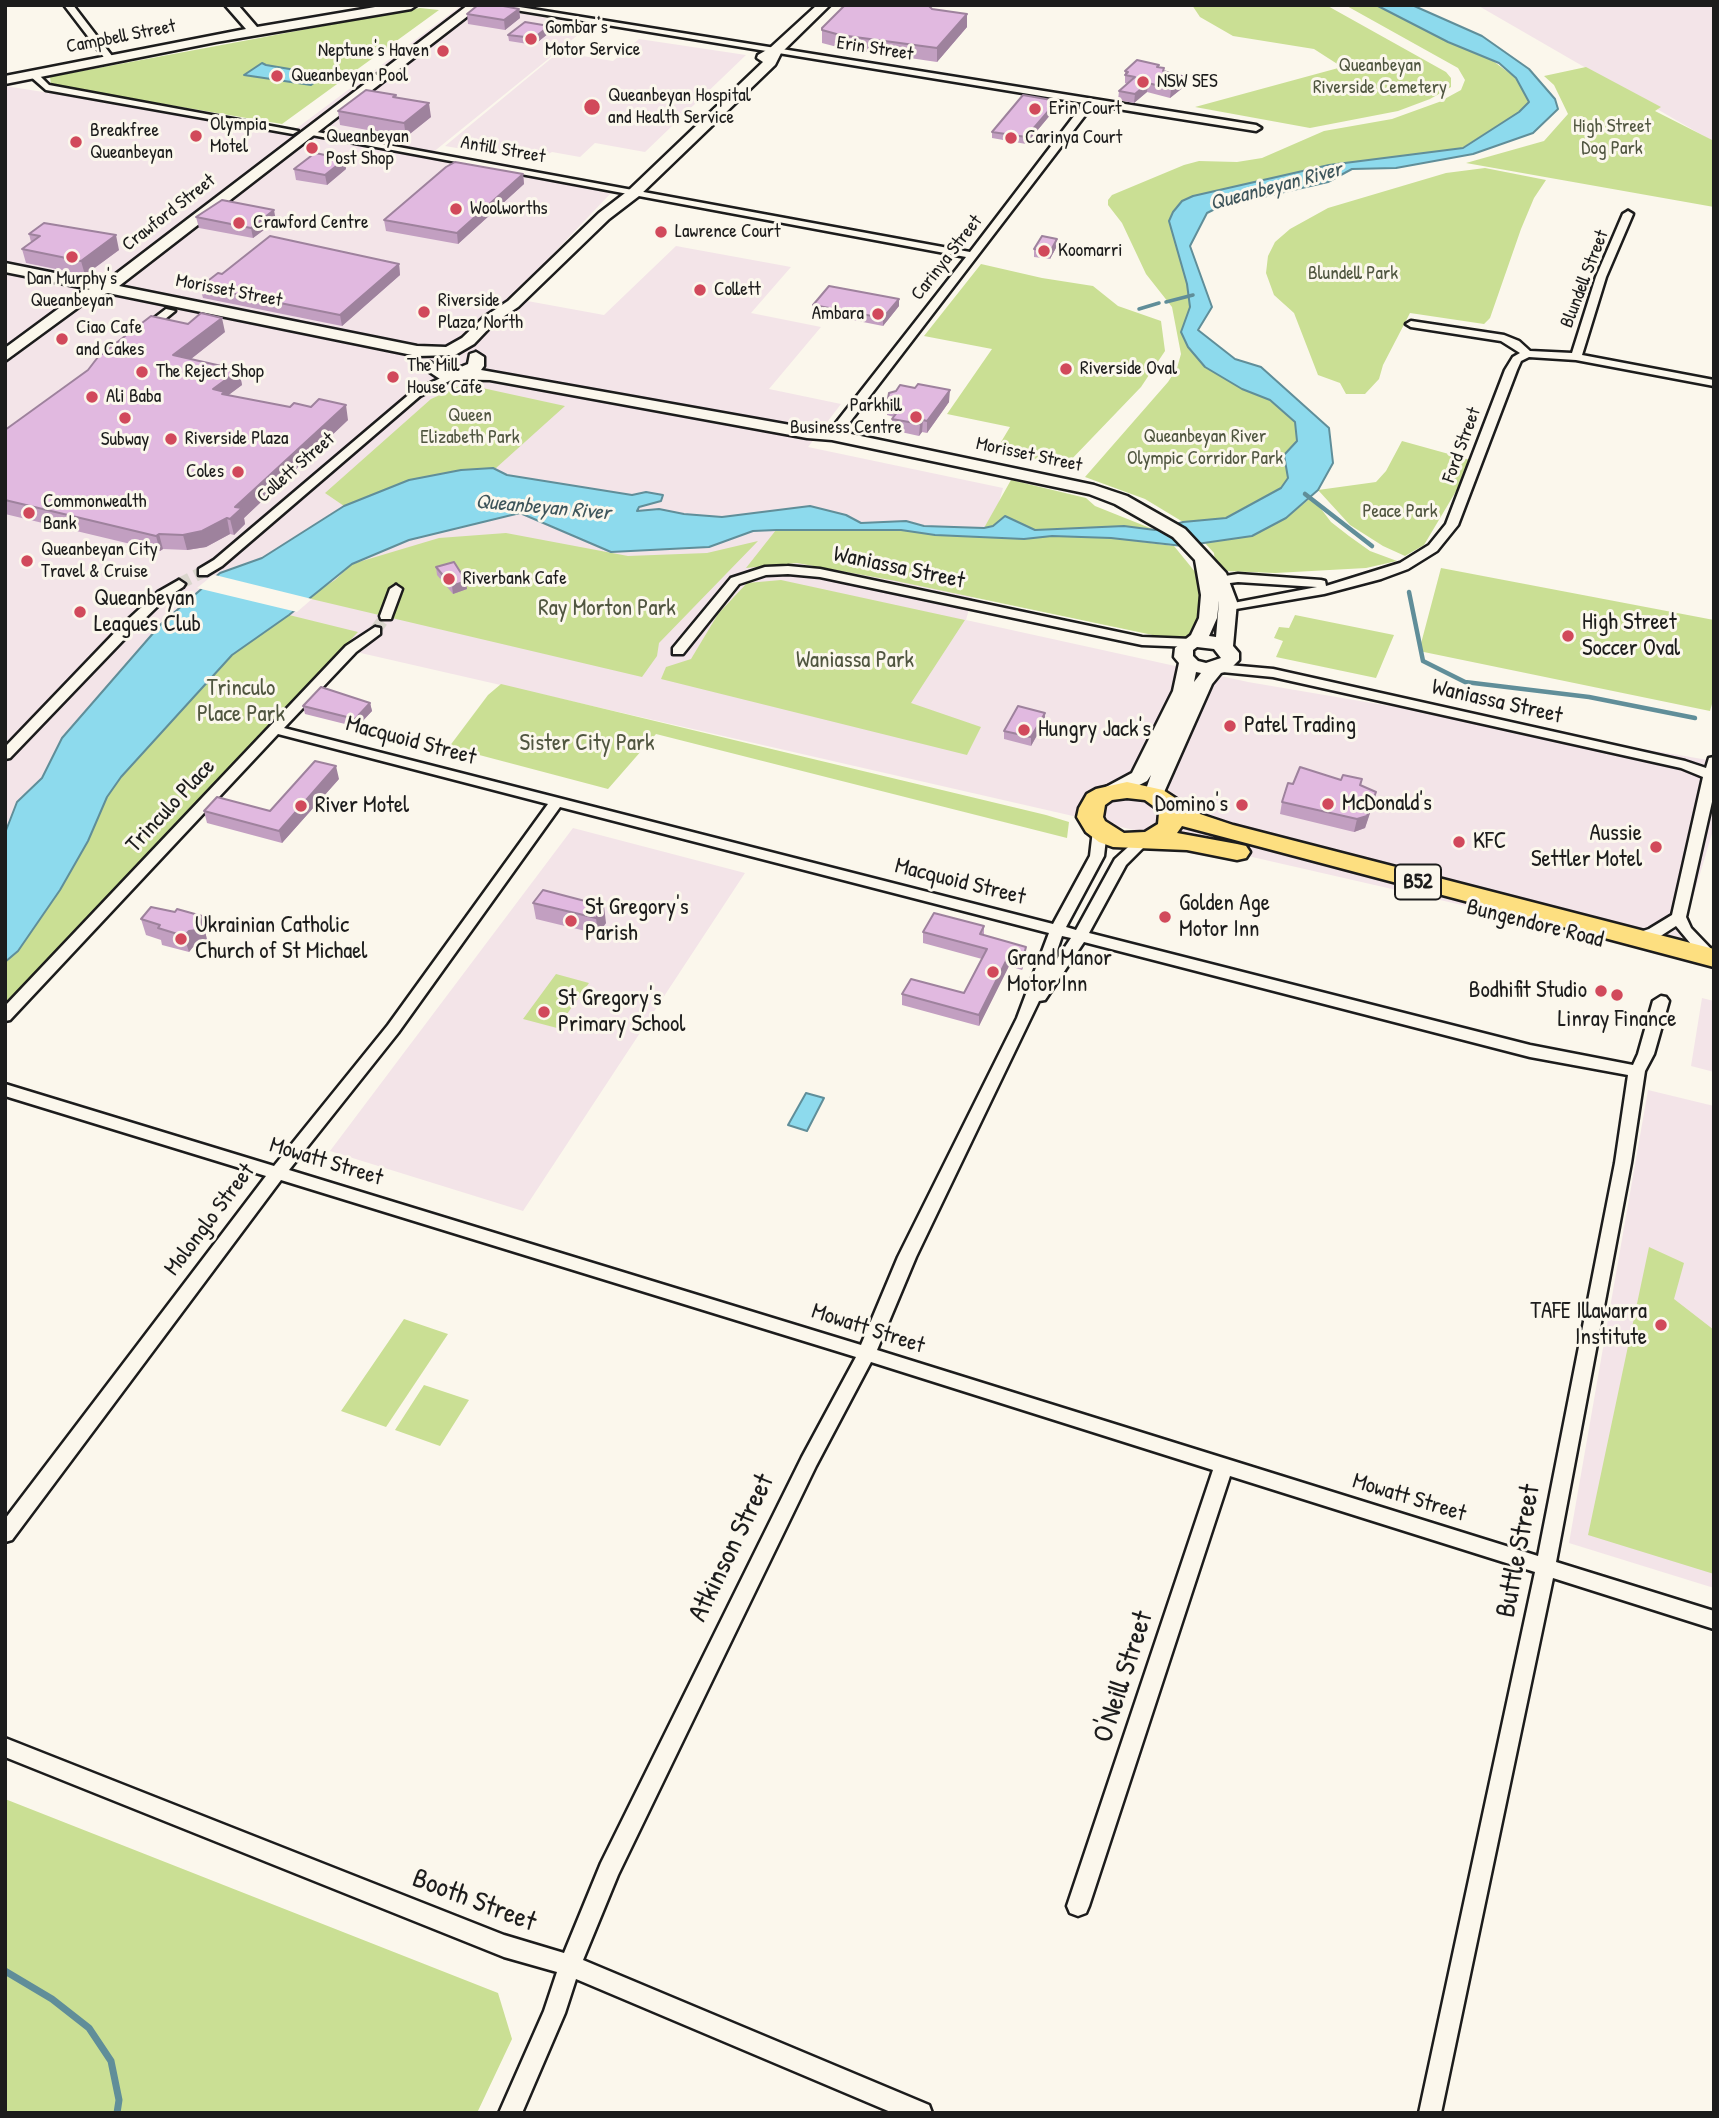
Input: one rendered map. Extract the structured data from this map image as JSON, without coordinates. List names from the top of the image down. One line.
{"streets":{"highway":["B52","Bungendore Road"],"street":["Campbell Street","Erin Street","Antill Street","Crawford Street","Carinya Street","Blundell Street","Morisset Street","Ford Street","Collett Street","Waniassa Street","Macquoid Street","Trinculo Place","Mowatt Street","Molonglo Street","Atkinson Street","Buttle Street","O'Neill Street","Booth Street"]},"crossings":[["Campbell Street","Antill Street"],["Erin Street","Carinya Street"],["Antill Street","Crawford Street"],["Antill Street","Carinya Street"],["Crawford Street","Morisset Street"],["Carinya Street","Morisset Street"],["Morisset Street","Ford Street"],["Morisset Street","Collett Street"],["Macquoid Street","Trinculo Place"],["Macquoid Street","Molonglo Street"],["Macquoid Street","Atkinson Street"],["Macquoid Street","Buttle Street"],["B52","Bungendore Road"],["B52","Atkinson Street"],["Bungendore Road","Atkinson Street"],["Mowatt Street","Molonglo Street"],["Mowatt Street","Atkinson Street"],["Mowatt Street","Buttle Street"],["Mowatt Street","O'Neill Street"],["Atkinson Street","Booth Street"]],"water":["Queanbeyan River"],"parks":["Queanbeyan Riverside Cemetery","High Street Dog Park","Blundell Park","Queen Elizabeth Park","Queanbeyan River Olympic Corridor Park","Peace Park","Ray Morton Park","Waniassa Park","Trinculo Place Park","Sister City Park"],"places":["Gombar's Motor Service","Neptune's Haven","Queanbeyan Pool","NSW SES","Queanbeyan Hospital and Health Service","Erin Court","Olympia Motel","Carinya Court","Breakfree Queanbeyan","Queanbeyan Post Shop","Woolworths","Crawford Centre","Lawrence Court","Koomarri","Dan Murphy's Queanbeyan","Collett","Riverside Plaza, North","Ambara","Ciao Cafe and Cakes","Riverside Oval","The Reject Shop","The Mill House Cafe","Ali Baba","Parkhill Business Centre","Subway","Riverside Plaza","Coles","Commonwealth Bank","Queanbeyan City Travel & Cruise","Riverbank Cafe","Queanbeyan Leagues Club","High Street Soccer Oval","Patel Trading","Hungry Jack's","McDonald's","Domino's","River Motel","KFC","Aussie Settler Motel","Golden Age Motor Inn","St Gregory's Parish","Ukrainian Catholic Church of St Michael","Grand Manor Motor Inn","Bodhifit Studio","Linray Finance","St Gregory's Primary School","TAFE Illawarra Institute"]}
